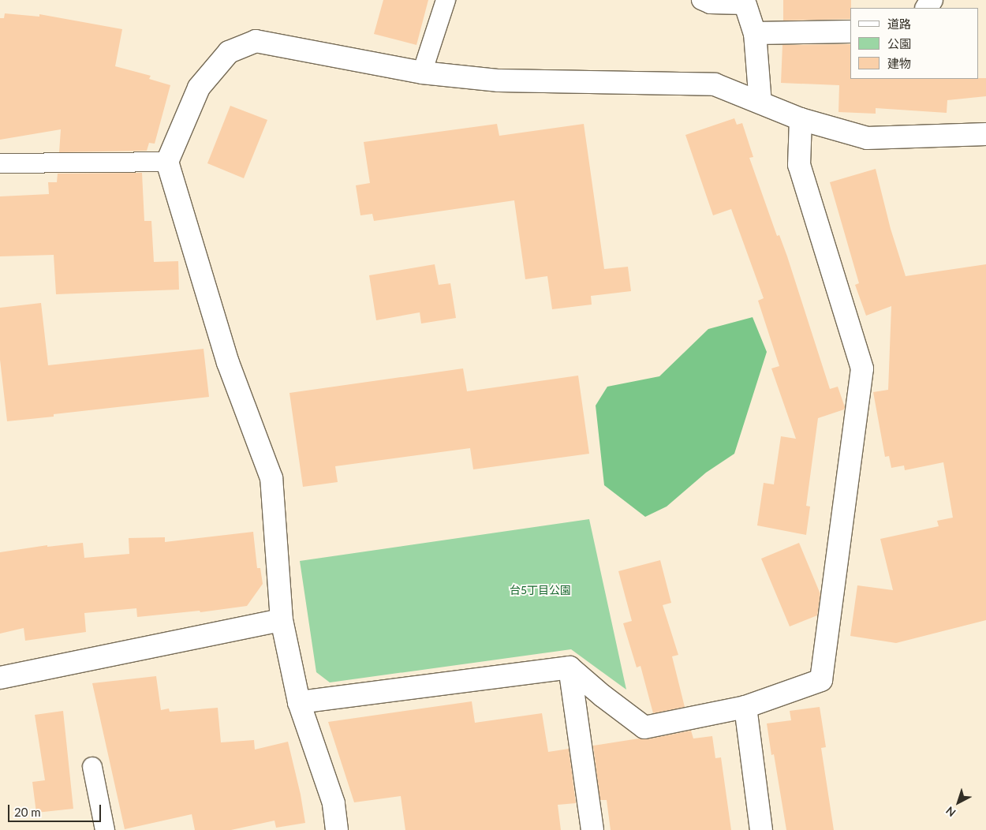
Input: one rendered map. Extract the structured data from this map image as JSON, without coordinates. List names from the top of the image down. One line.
{"parks":["台5丁目公園"],"legend":["道路","公園","建物"],"scale_bar":"20 m","north":"bottom left"}
